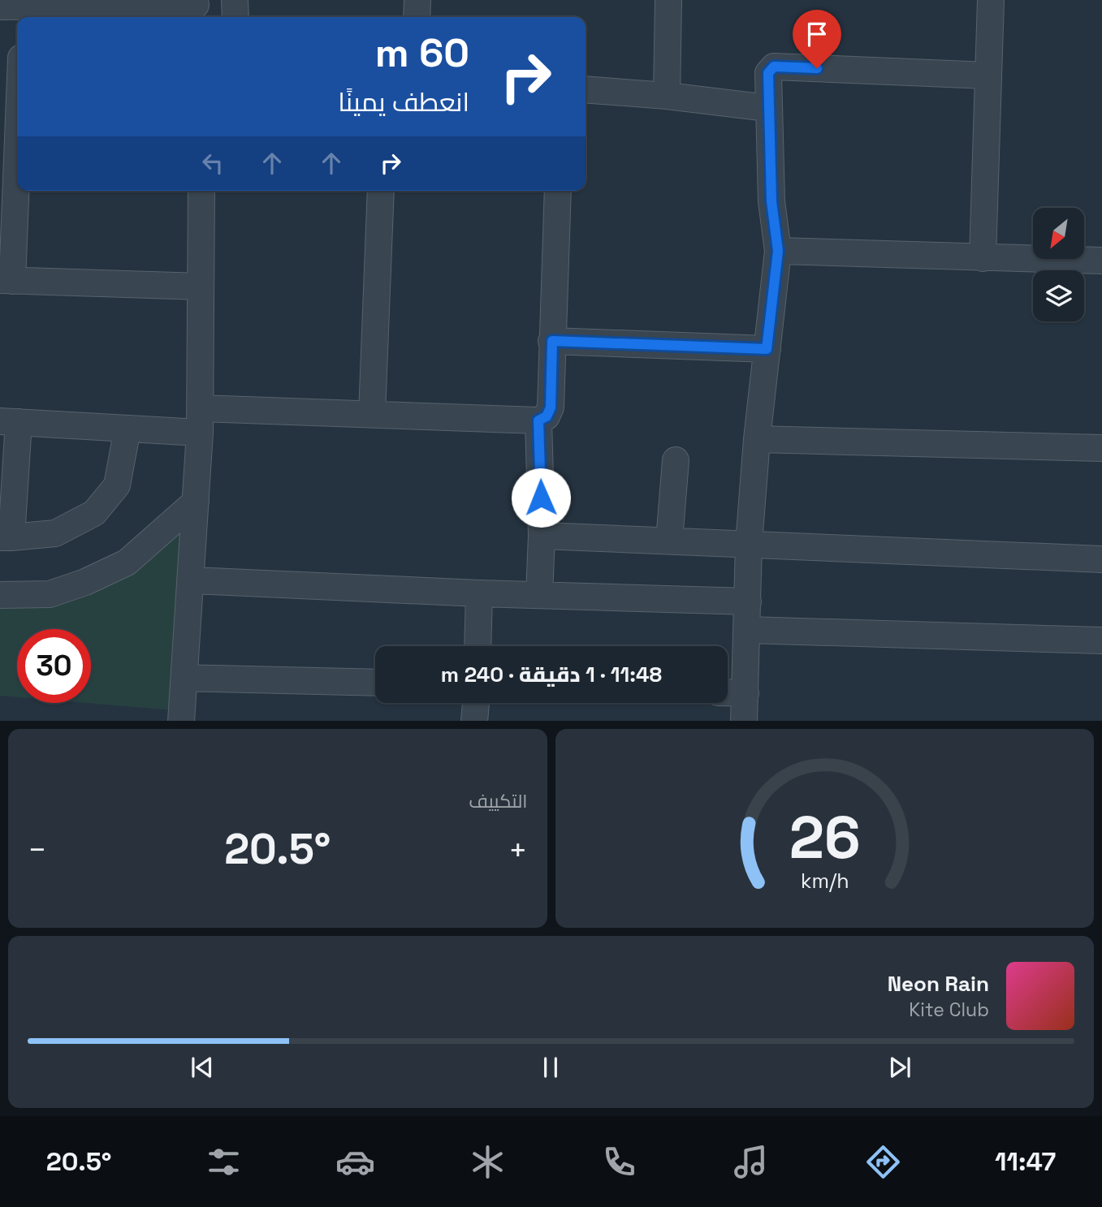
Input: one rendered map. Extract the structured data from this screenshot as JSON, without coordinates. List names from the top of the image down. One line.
{"north":"bottom left","page":{"turn":["60 m","انعطف يمينًا"],"limit":"30","trip":"11:48 · 1 دقيقة · 240 m","tile":"التكييف","heat":["−","20.5°","+"],"song":["Neon Rain","Kite Club"],"tabs":["11:47","20.5°"],"gauge":["26","km/h"]}}
